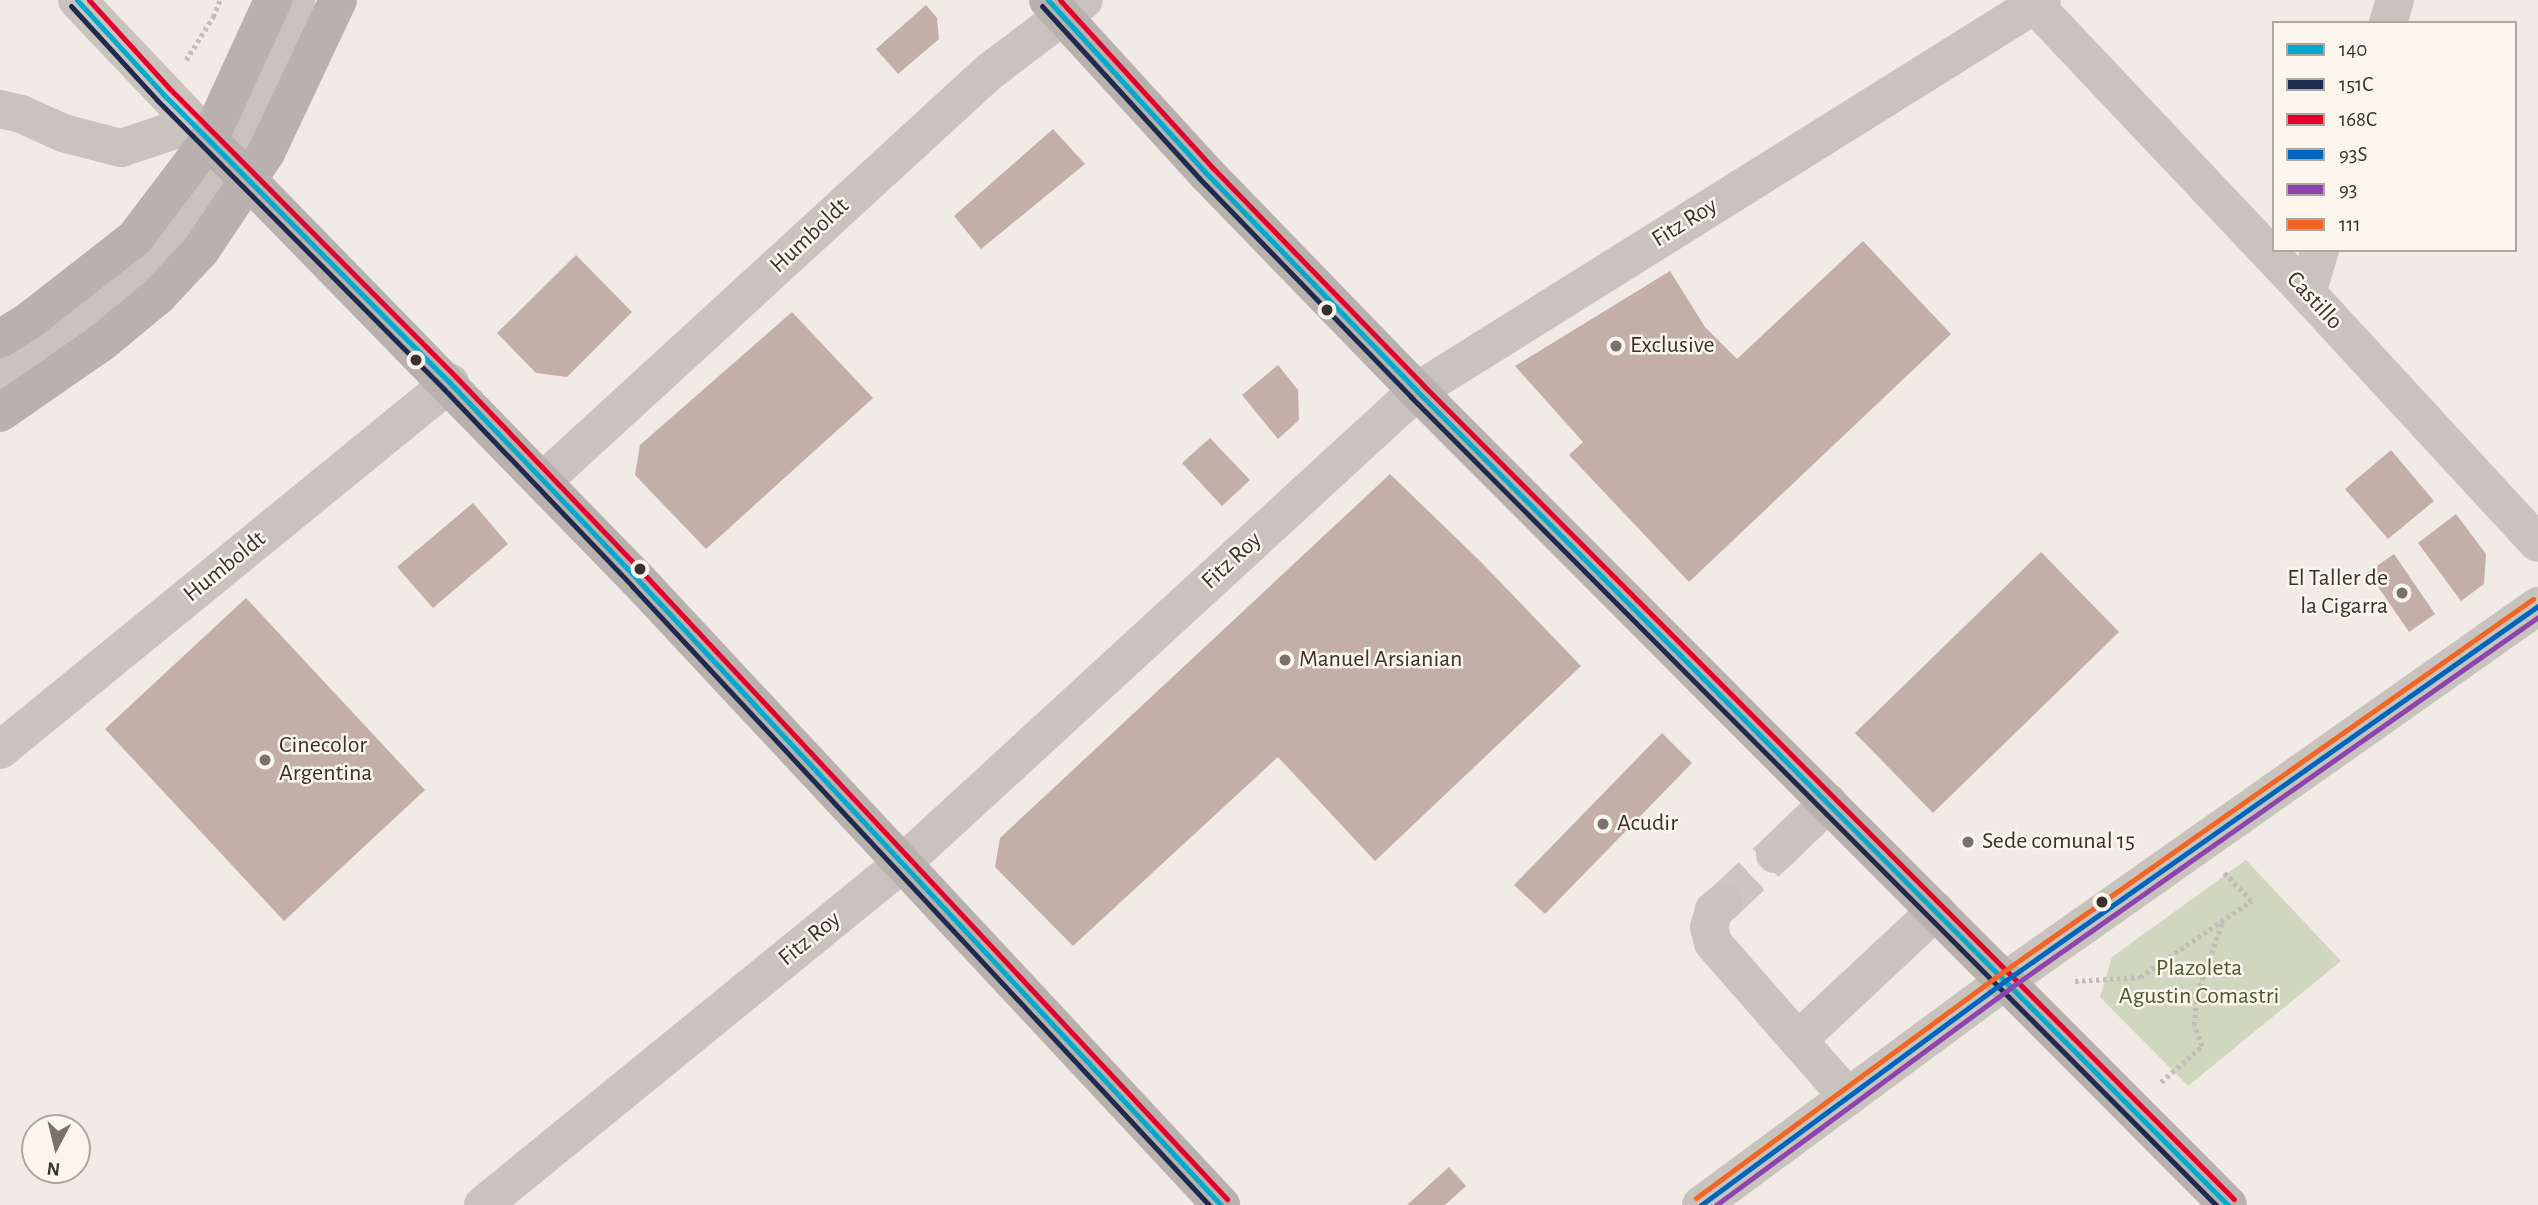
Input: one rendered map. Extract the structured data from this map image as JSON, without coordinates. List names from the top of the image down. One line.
{"streets":{"street":["Fitz Roy","Humboldt","Castillo"]},"crossings":[["Fitz Roy","Castillo"]],"parks":["Plazoleta Agustin Comastri"],"places":["Exclusive","El Taller de la Cigarra","Manuel Arsianian","Cinecolor Argentina","Acudir","Sede comunal 15"],"lines":["transit line 140","transit line 168C","transit line 151C","transit line 111","transit line 93S","transit line 93"],"legend":["140","151C","168C","93S","93","111"],"north":"bottom"}
